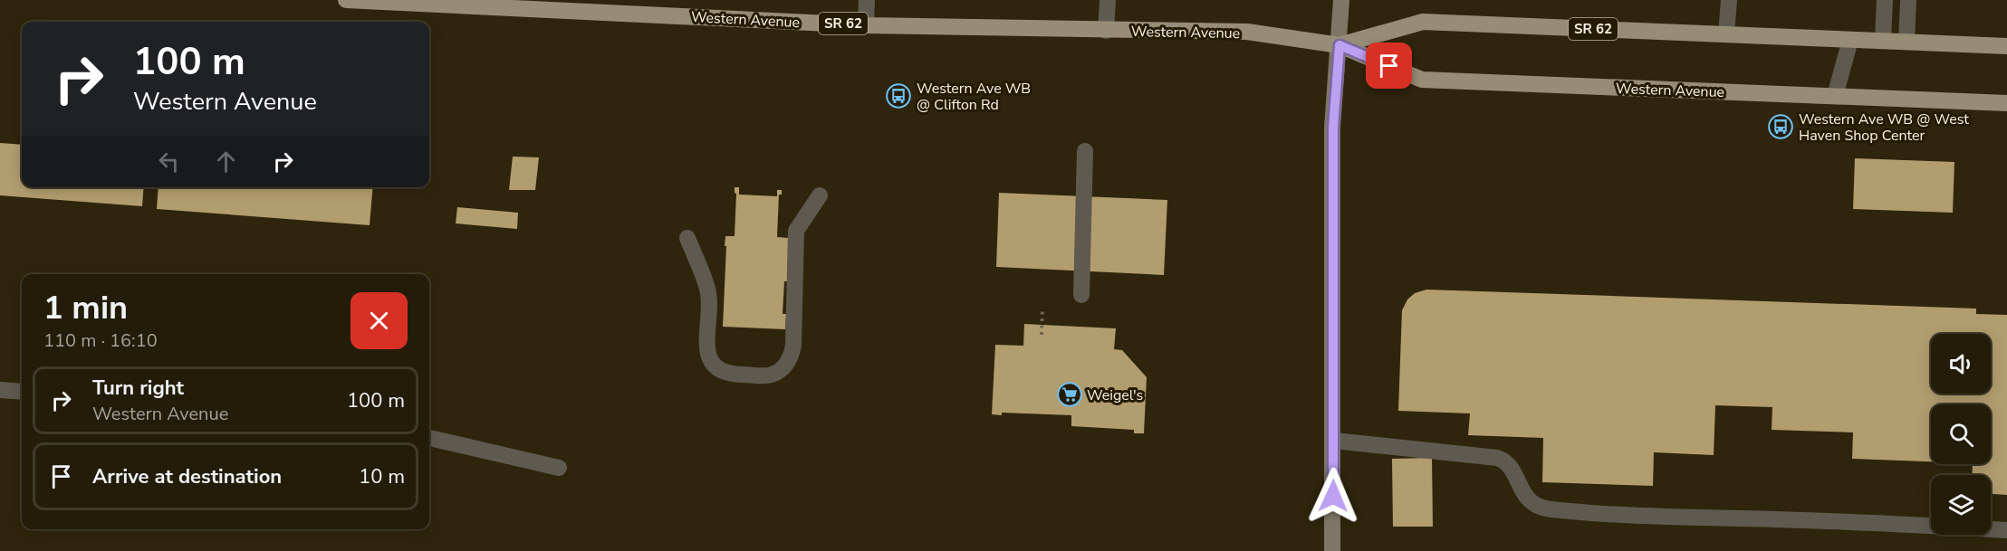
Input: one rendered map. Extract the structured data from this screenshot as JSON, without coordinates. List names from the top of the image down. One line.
{"streets":{"main road":["Western Avenue","SR 62"]},"places":{"bus stop":["Western Ave WB @ Clifton Rd","Western Ave WB @ West Haven Shop Center"],"supermarket":["Weigel's"]},"page":{"turn":["100 m","Western Avenue"],"heading":["1 min","110 m · 16:10"],"list":[{"name":"Turn right","note":"Western Avenue","value":"100 m"},{"name":"Arrive at destination","value":"10 m"}]}}
